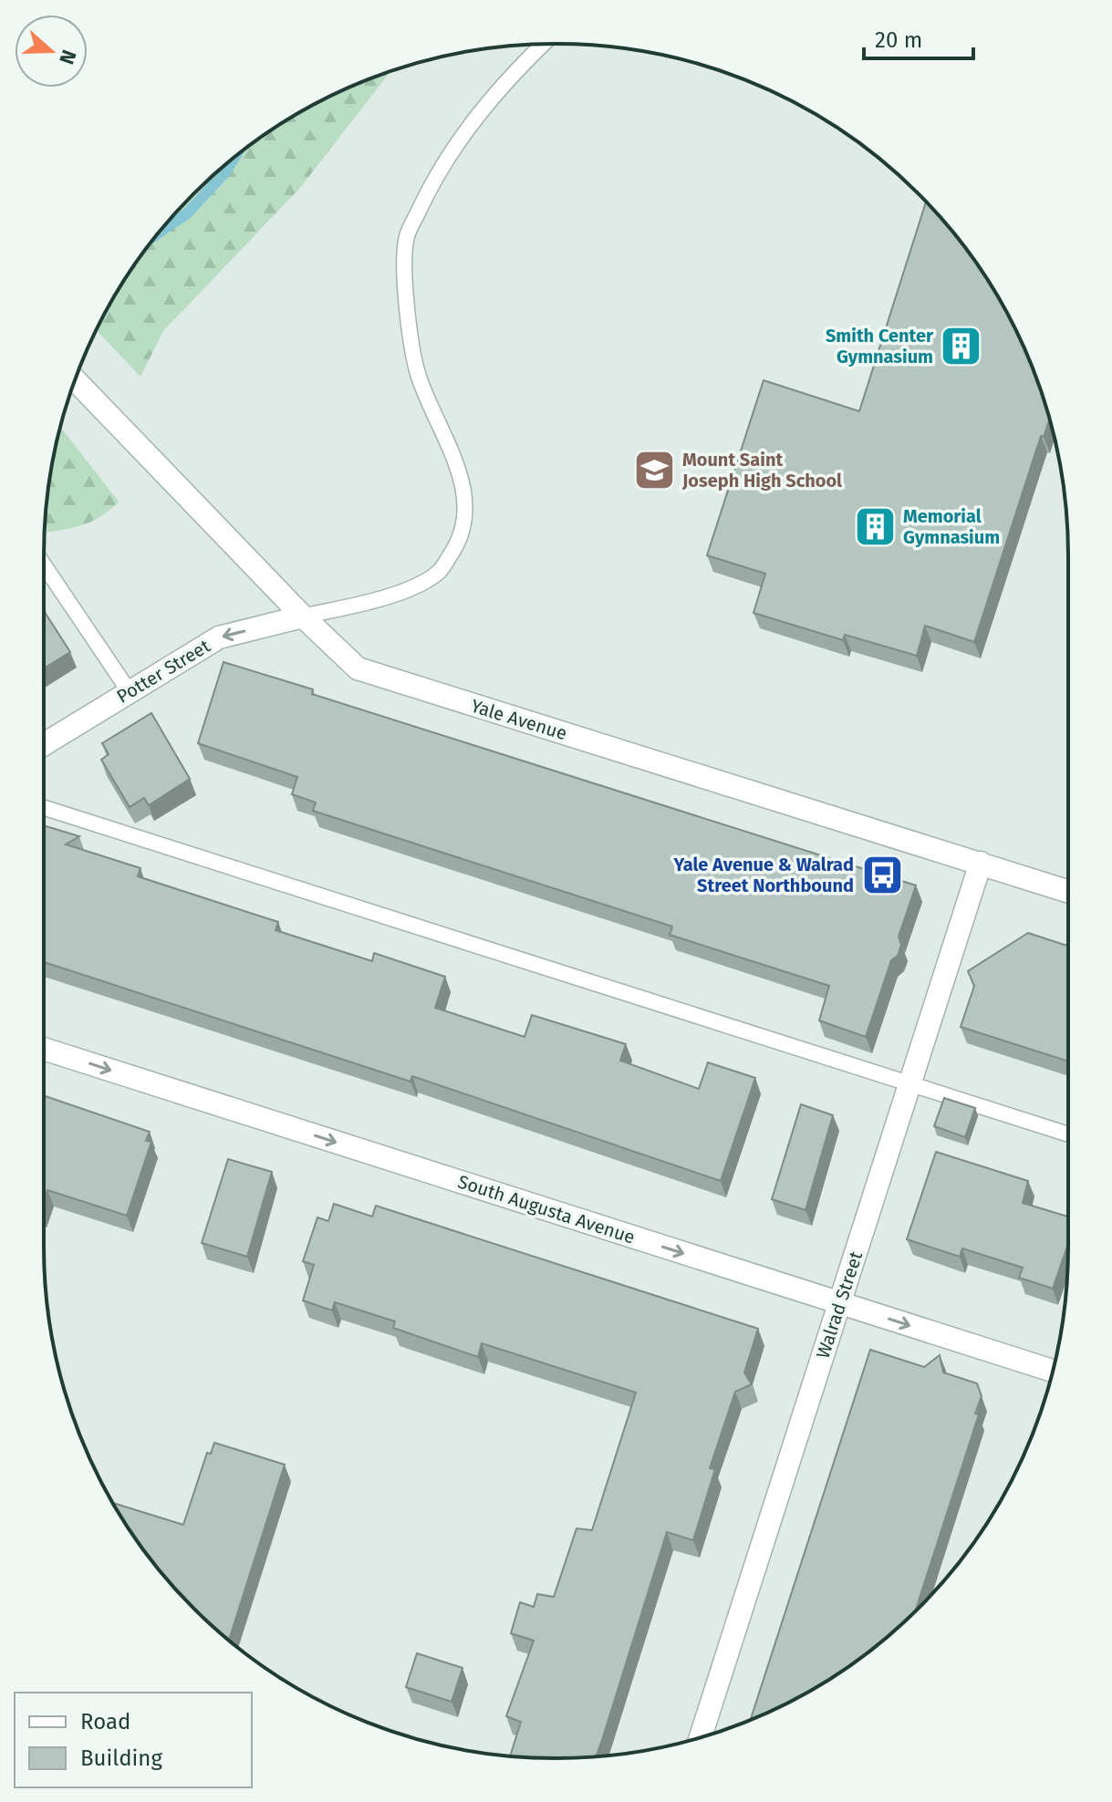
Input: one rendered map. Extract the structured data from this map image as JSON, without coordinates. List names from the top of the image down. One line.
{"streets":{"street":["Potter Street","Yale Avenue","South Augusta Avenue","Walrad Street"]},"crossings":[["Potter Street","Yale Avenue"],["Yale Avenue","Walrad Street"],["South Augusta Avenue","Walrad Street"]],"one_way":["Potter Street","South Augusta Avenue"],"places":{"building":["Smith Center Gymnasium","Memorial Gymnasium"],"school or university":["Mount Saint Joseph High School"],"bus stop":["Yale Avenue & Walrad Street Northbound"]},"legend":["Road","Building"],"scale_bar":"20 m","north":"right"}
